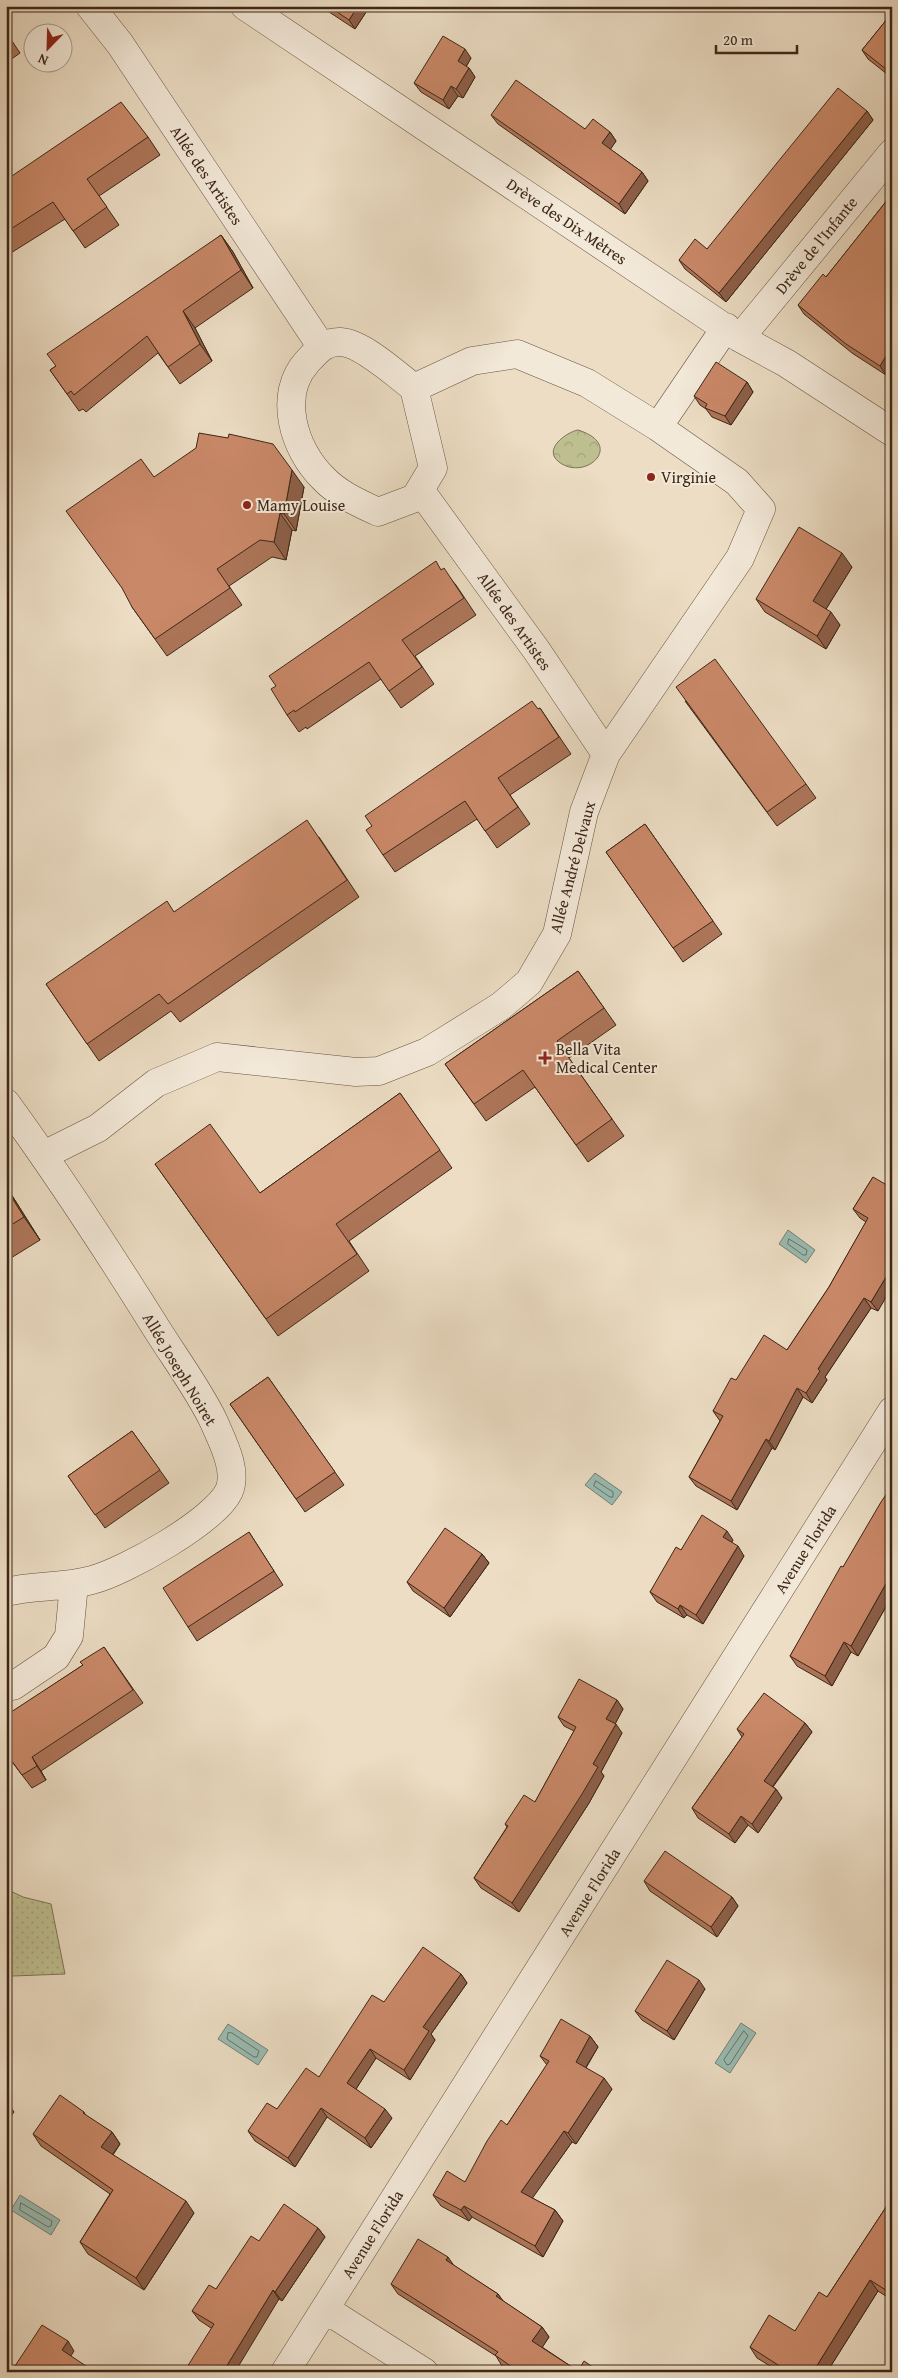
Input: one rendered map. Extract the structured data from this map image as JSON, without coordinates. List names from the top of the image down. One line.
{"streets":{"street":["Allée des Artistes","Drève des Dix Mètres","Drève de l'Infante","Allée André Delvaux","Allée Joseph Noiret","Avenue Florida"]},"crossings":[["Allée des Artistes","Allée André Delvaux"],["Drève des Dix Mètres","Drève de l'Infante"],["Allée André Delvaux","Allée Joseph Noiret"]],"places":{"other":["Virginie","Mamy Louise"],"health":["Bella Vita Medical Center"]},"scale_bar":"20 m","north":"bottom left"}
